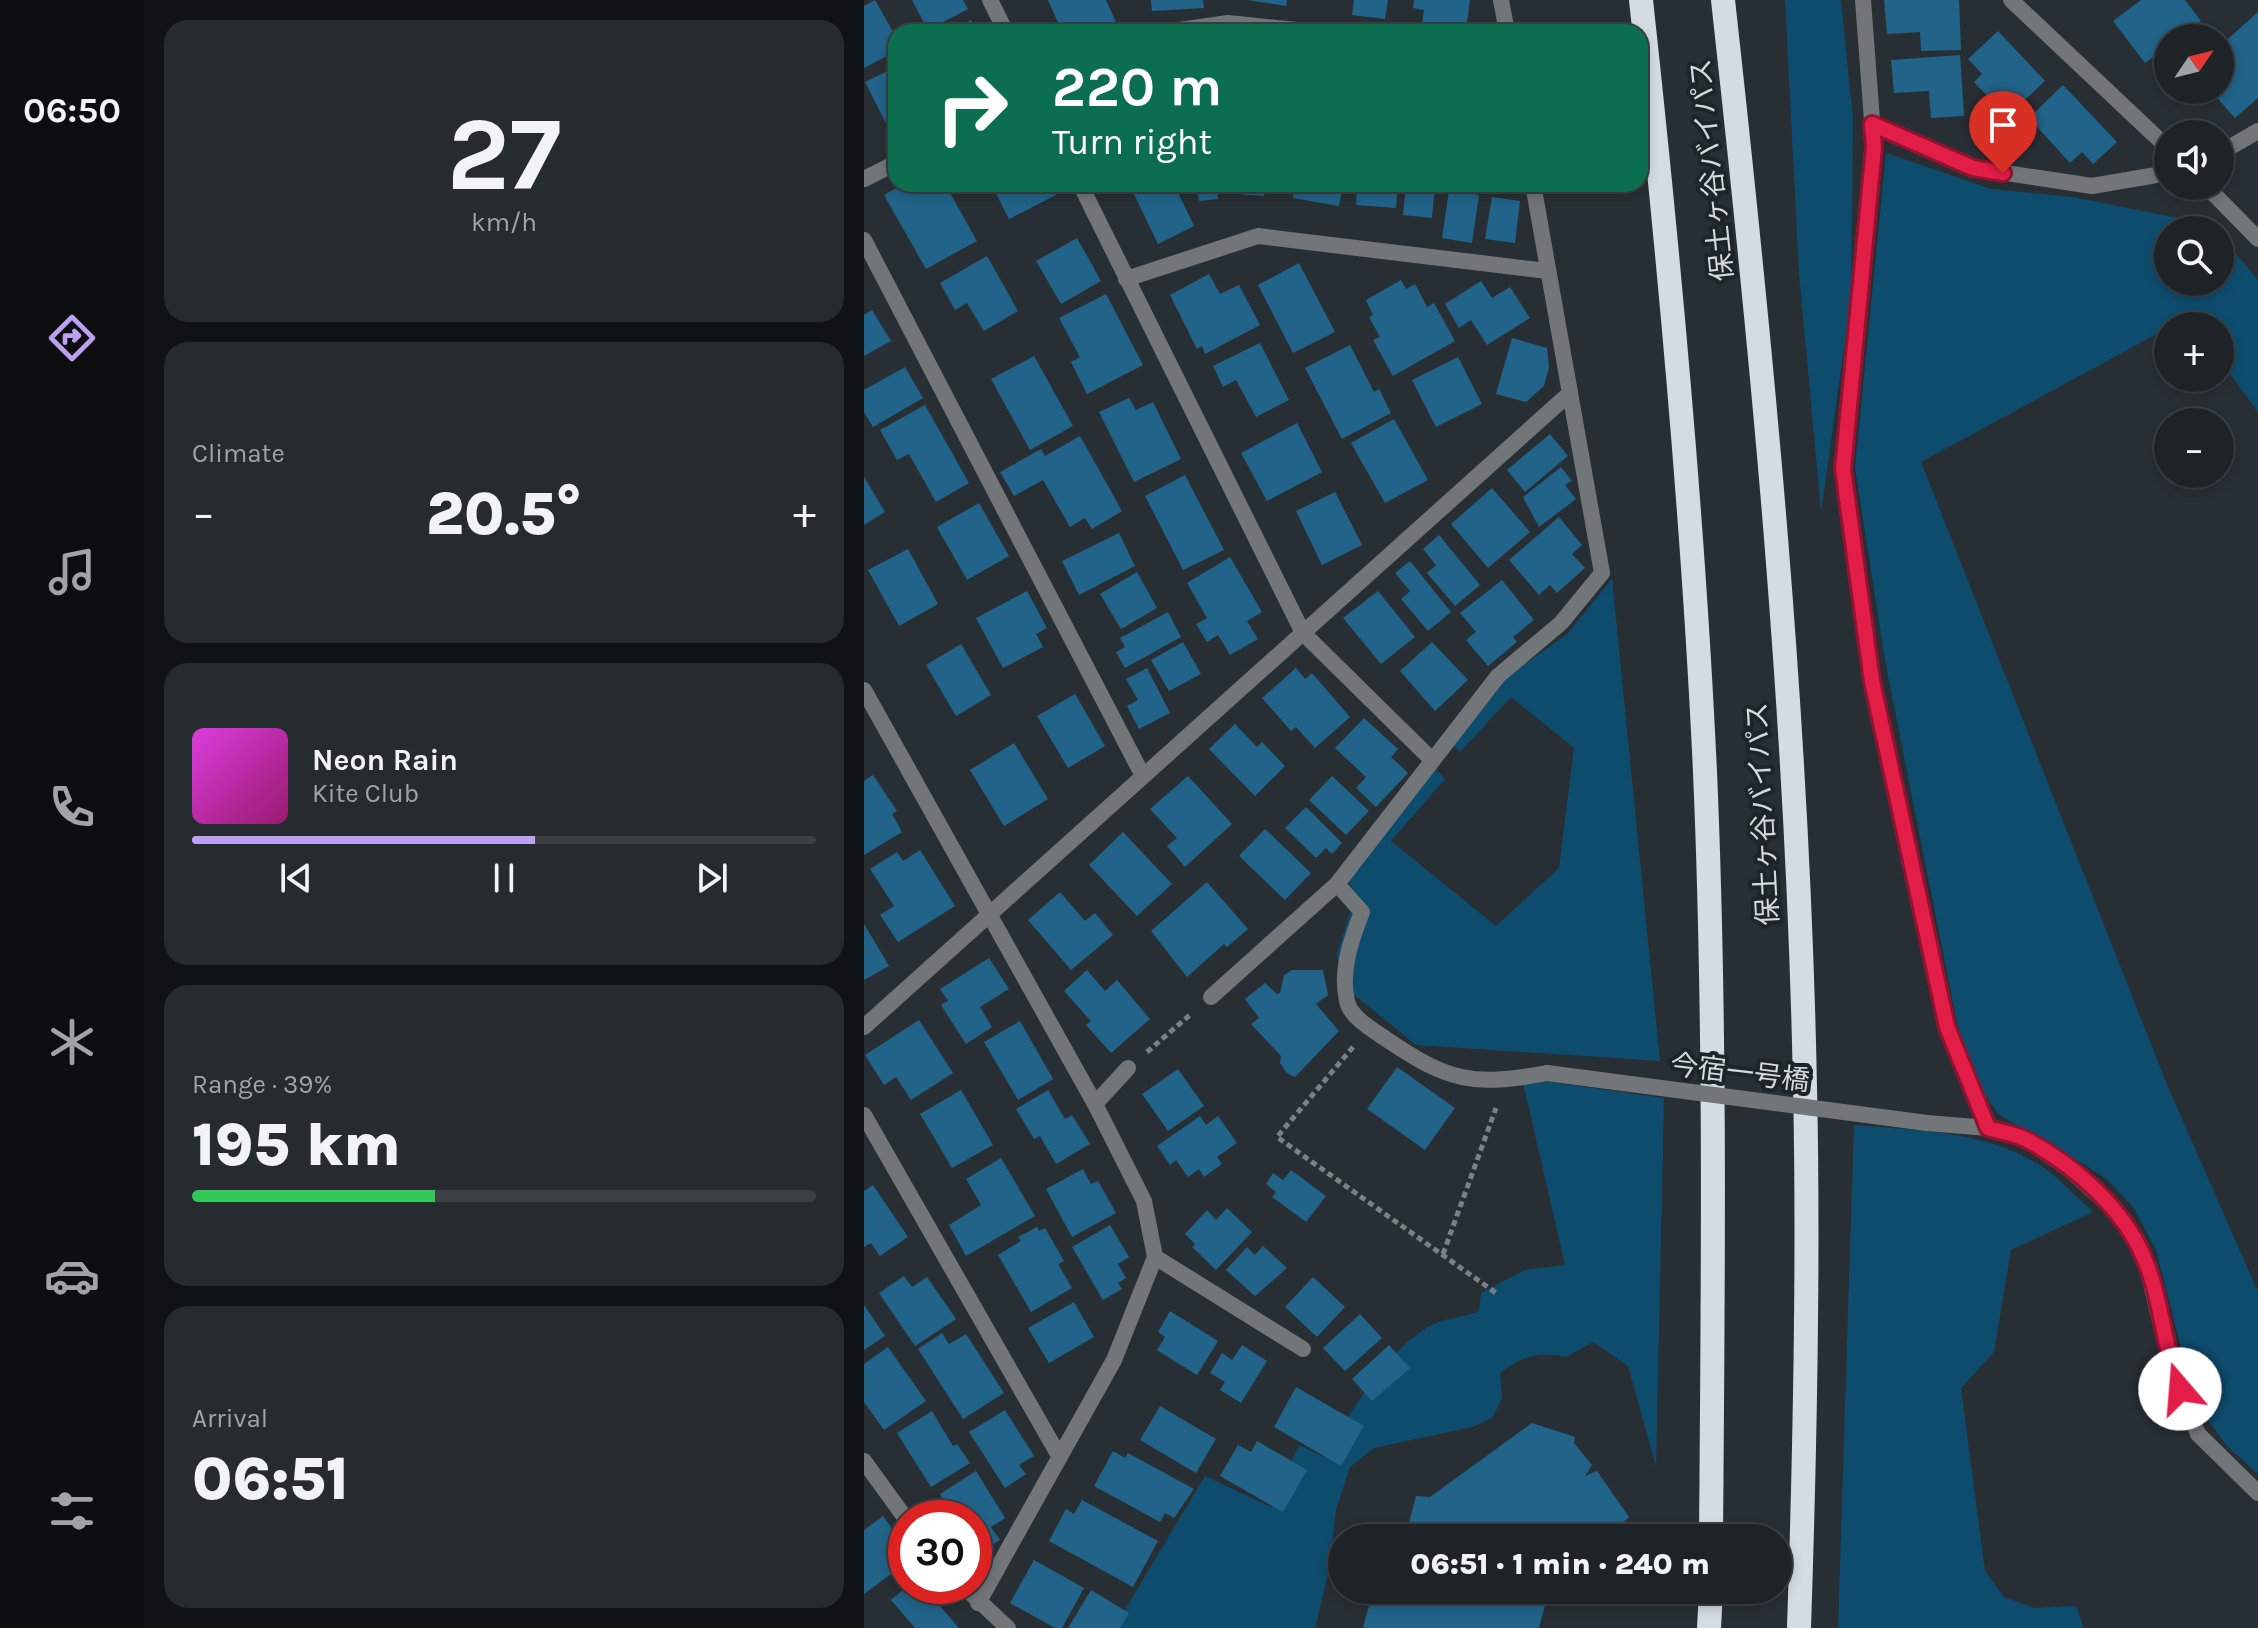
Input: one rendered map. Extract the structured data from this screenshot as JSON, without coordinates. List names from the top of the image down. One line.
{"streets":{"highway":["保土ヶ谷バイパス"],"street":["今宿一号橋"]},"north":"top right","page":{"tabs":"06:50","tile":[["27","km/h"],"Climate",["Range · 39%","195 km"],["Arrival","06:51"]],"map_buttons":["+","−"],"turn":["220 m","Turn right"],"heat":["−","20.5°","+"],"song":["Neon Rain","Kite Club"],"limit":"30","trip":"06:51 · 1 min · 240 m"}}
